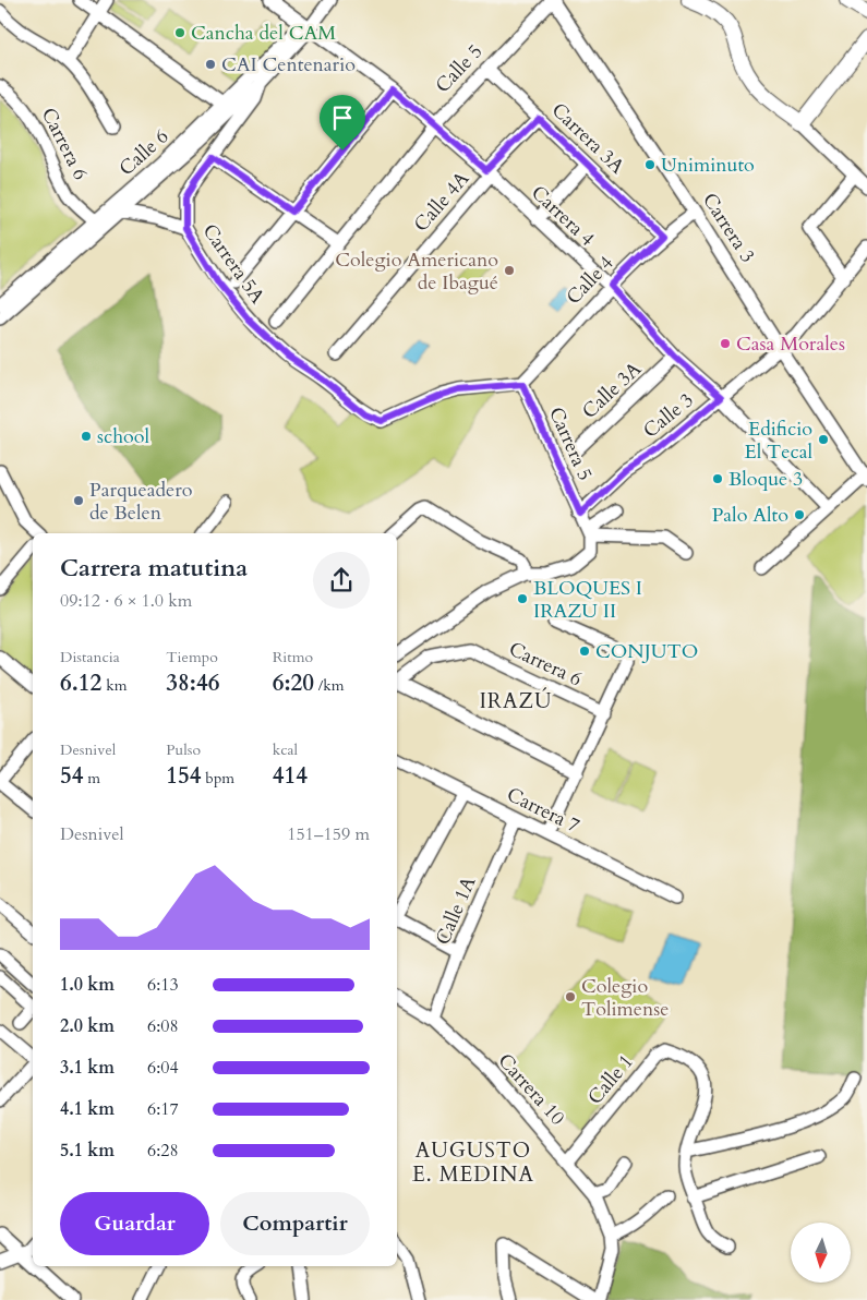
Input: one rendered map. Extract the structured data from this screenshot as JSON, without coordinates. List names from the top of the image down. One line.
{"streets":{"street":["Calle 5","Carrera 3A","Carrera 6","Calle 6","Calle 4A","Carrera 4","Carrera 3","Carrera 5A","Calle 4","Calle 3A","Calle 3","Carrera 5","Carrera 7","Calle 1A","Calle 1","Carrera 10"]},"crossings":[["Calle 5","Carrera 3A"],["Calle 5","Carrera 4"],["Calle 5","Carrera 3"],["Carrera 3A","Calle 4A"],["Carrera 3A","Calle 4"],["Carrera 6","Calle 6"],["Calle 6","Carrera 4"],["Calle 6","Carrera 5A"],["Calle 4A","Carrera 4"],["Carrera 4","Calle 4"],["Carrera 4","Calle 3A"],["Carrera 4","Calle 3"],["Carrera 3","Calle 4"],["Carrera 3","Calle 3"],["Carrera 5A","Calle 4"],["Carrera 5A","Carrera 5"],["Calle 4","Carrera 5"],["Calle 3","Carrera 5"],["Carrera 7","Calle 1A"],["Calle 1A","Carrera 10"],["Calle 1","Carrera 10"]],"districts":["IRAZÚ","AUGUSTO E. MEDINA"],"places":["Cancha del CAM","CAI Centenario","Uniminuto","Colegio Americano de Ibagué","Casa Morales","school","Edificio El Tecal","Bloque 3","Parqueadero de Belen","Palo Alto","BLOQUES I IRAZU II","CONJUTO","Colegio Tolimense"],"north":"bottom","page":{"heading":["Carrera matutina","09:12 · 6 × 1.0 km"],"stats":[["Distancia","6.12 km"],["Tiempo","38:46"],["Ritmo","6:20 /km"],["Desnivel","54 m"],["Pulso","154 bpm"],["kcal","414"]],"chart":["Desnivel","151–159 m"],"list":[{"name":"1.0 km","note":"6:13"},{"name":"2.0 km","note":"6:08"},{"name":"3.1 km","note":"6:04"},{"name":"4.1 km","note":"6:17"},{"name":"5.1 km","note":"6:28"}],"buttons":["Guardar","Compartir"]}}
